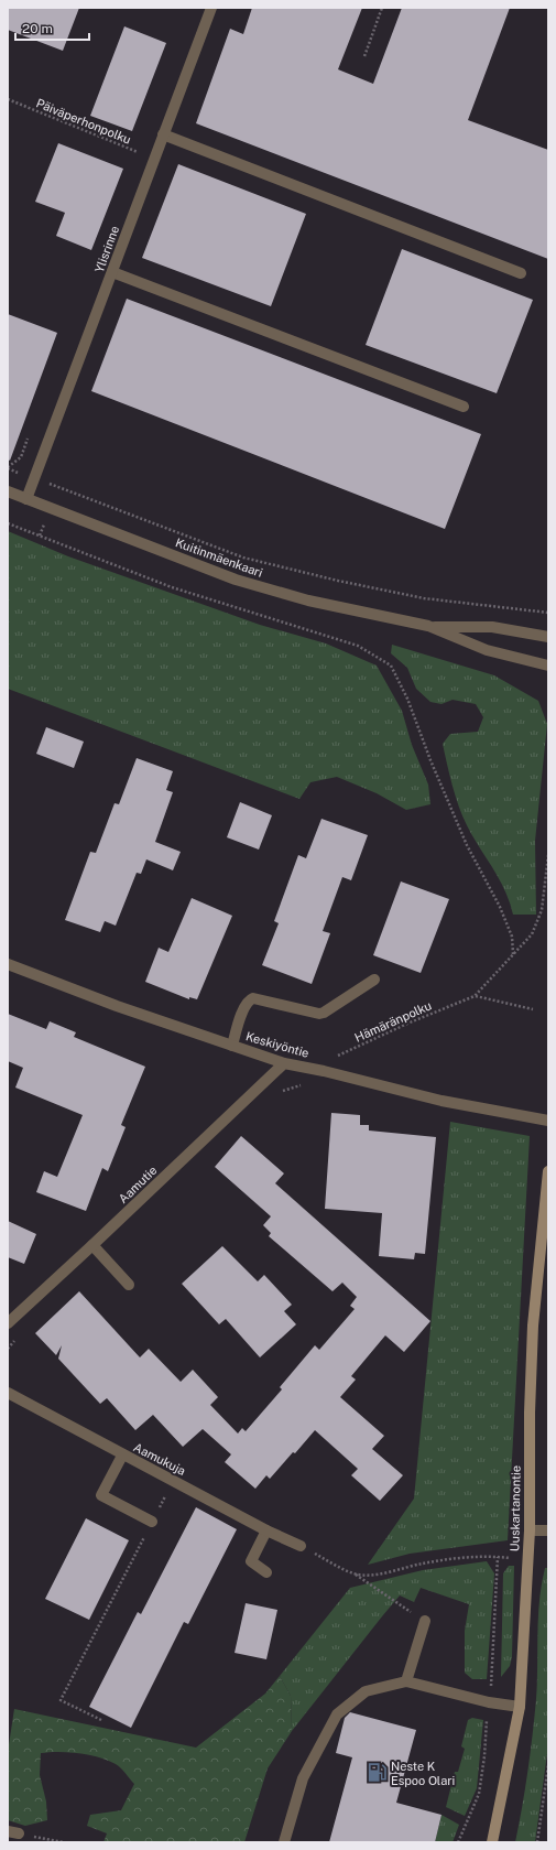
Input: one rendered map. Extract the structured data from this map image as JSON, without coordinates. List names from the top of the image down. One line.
{"streets":{"main road":["Uuskartanontie"],"street":["Ylisrinne","Kuitinmäenkaari","Keskiyöntie","Aamutie","Aamukuja"],"path":["Päiväperhonpolku","Hämäränpolku"]},"crossings":[["Päiväperhonpolku","Ylisrinne"],["Ylisrinne","Kuitinmäenkaari"],["Hämäränpolku","Keskiyöntie"],["Keskiyöntie","Aamutie"]],"places":{"fuel station":["Neste K Espoo Olari"]},"scale_bar":"20 m"}
